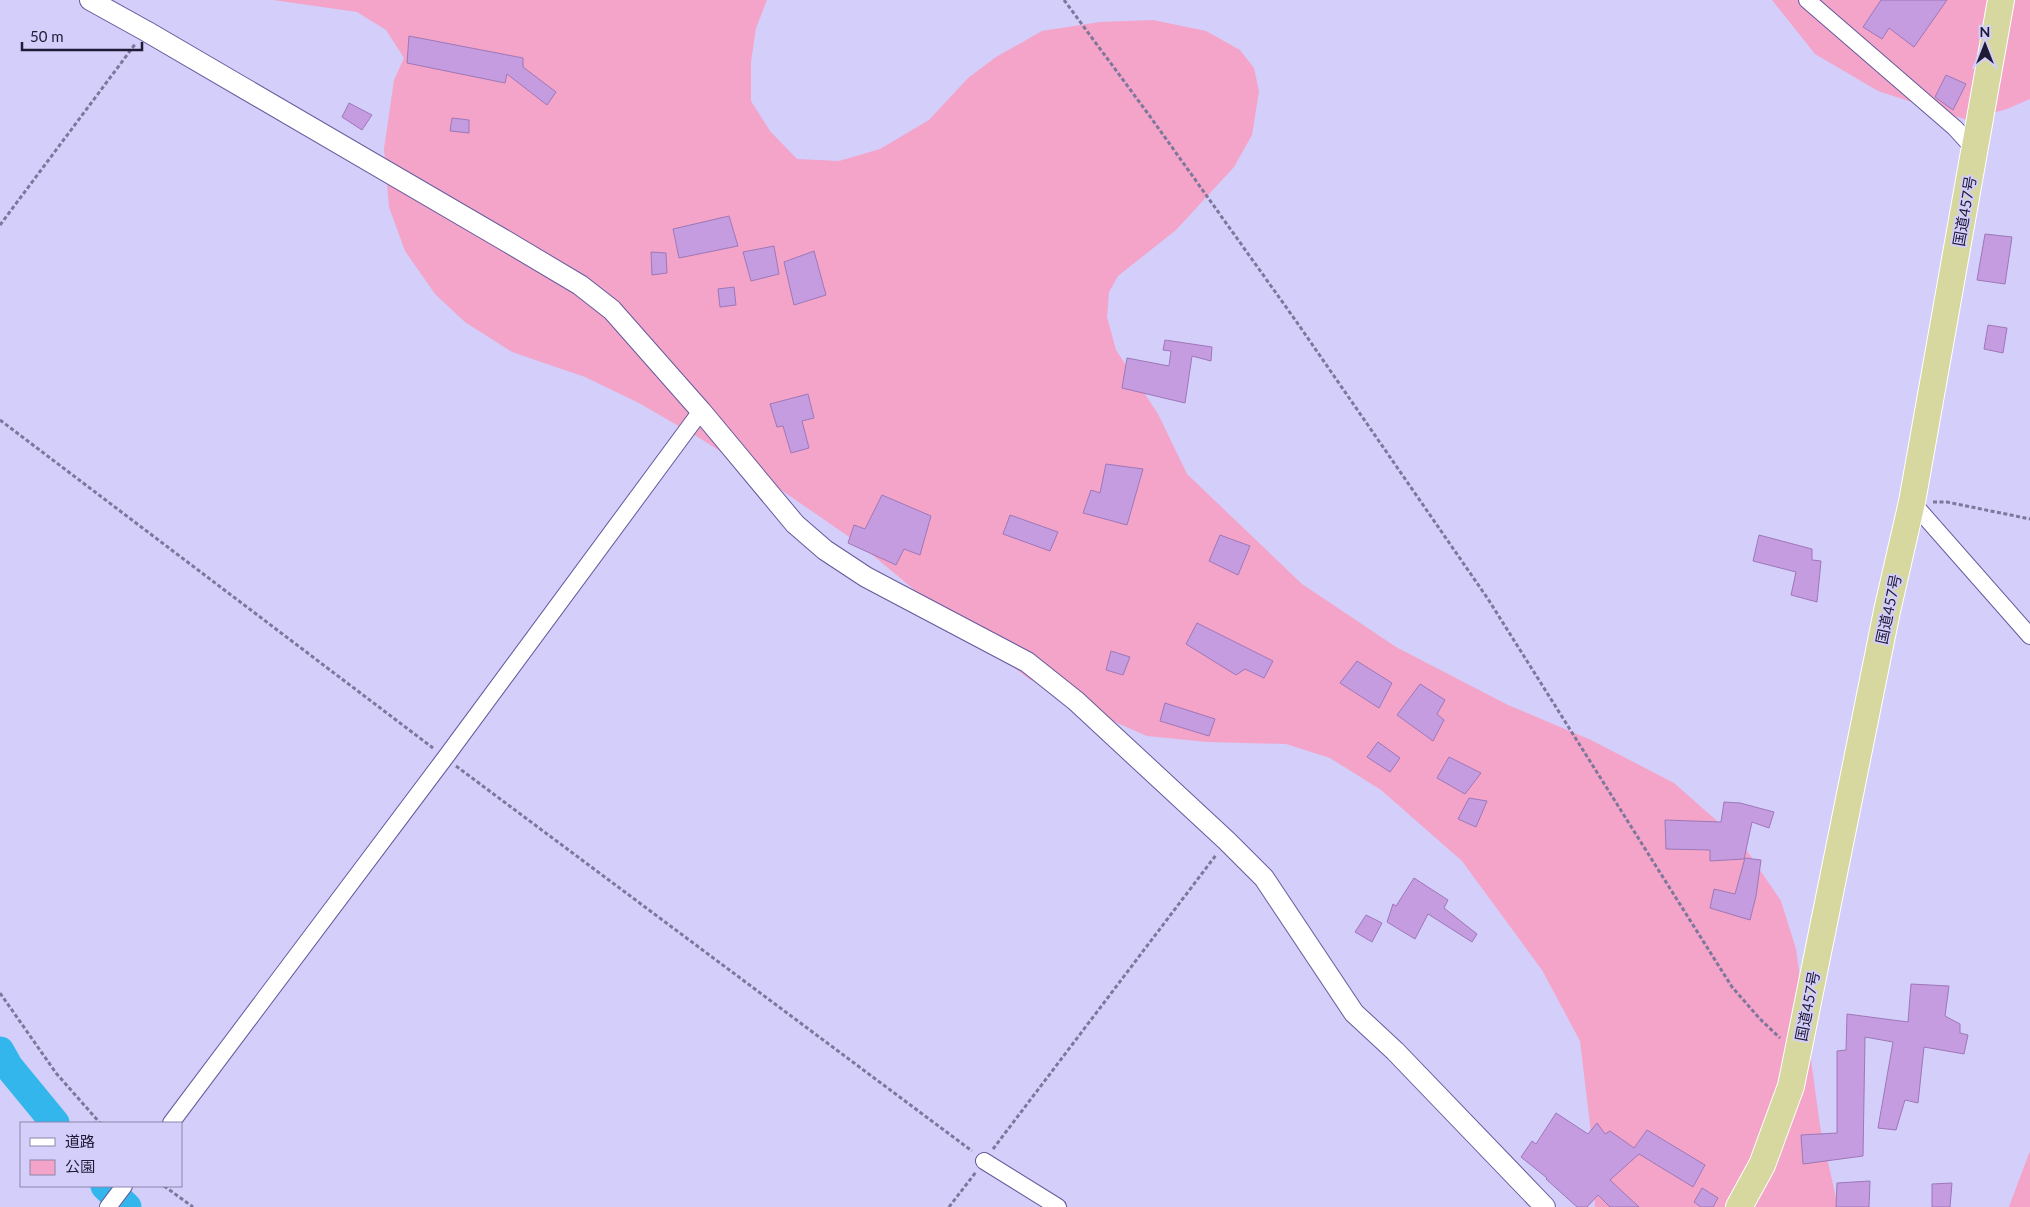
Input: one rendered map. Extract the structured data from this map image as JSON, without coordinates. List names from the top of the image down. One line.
{"streets":{"highway":["国道457号"]},"legend":["道路","公園"],"scale_bar":"50 m","north":"top"}
